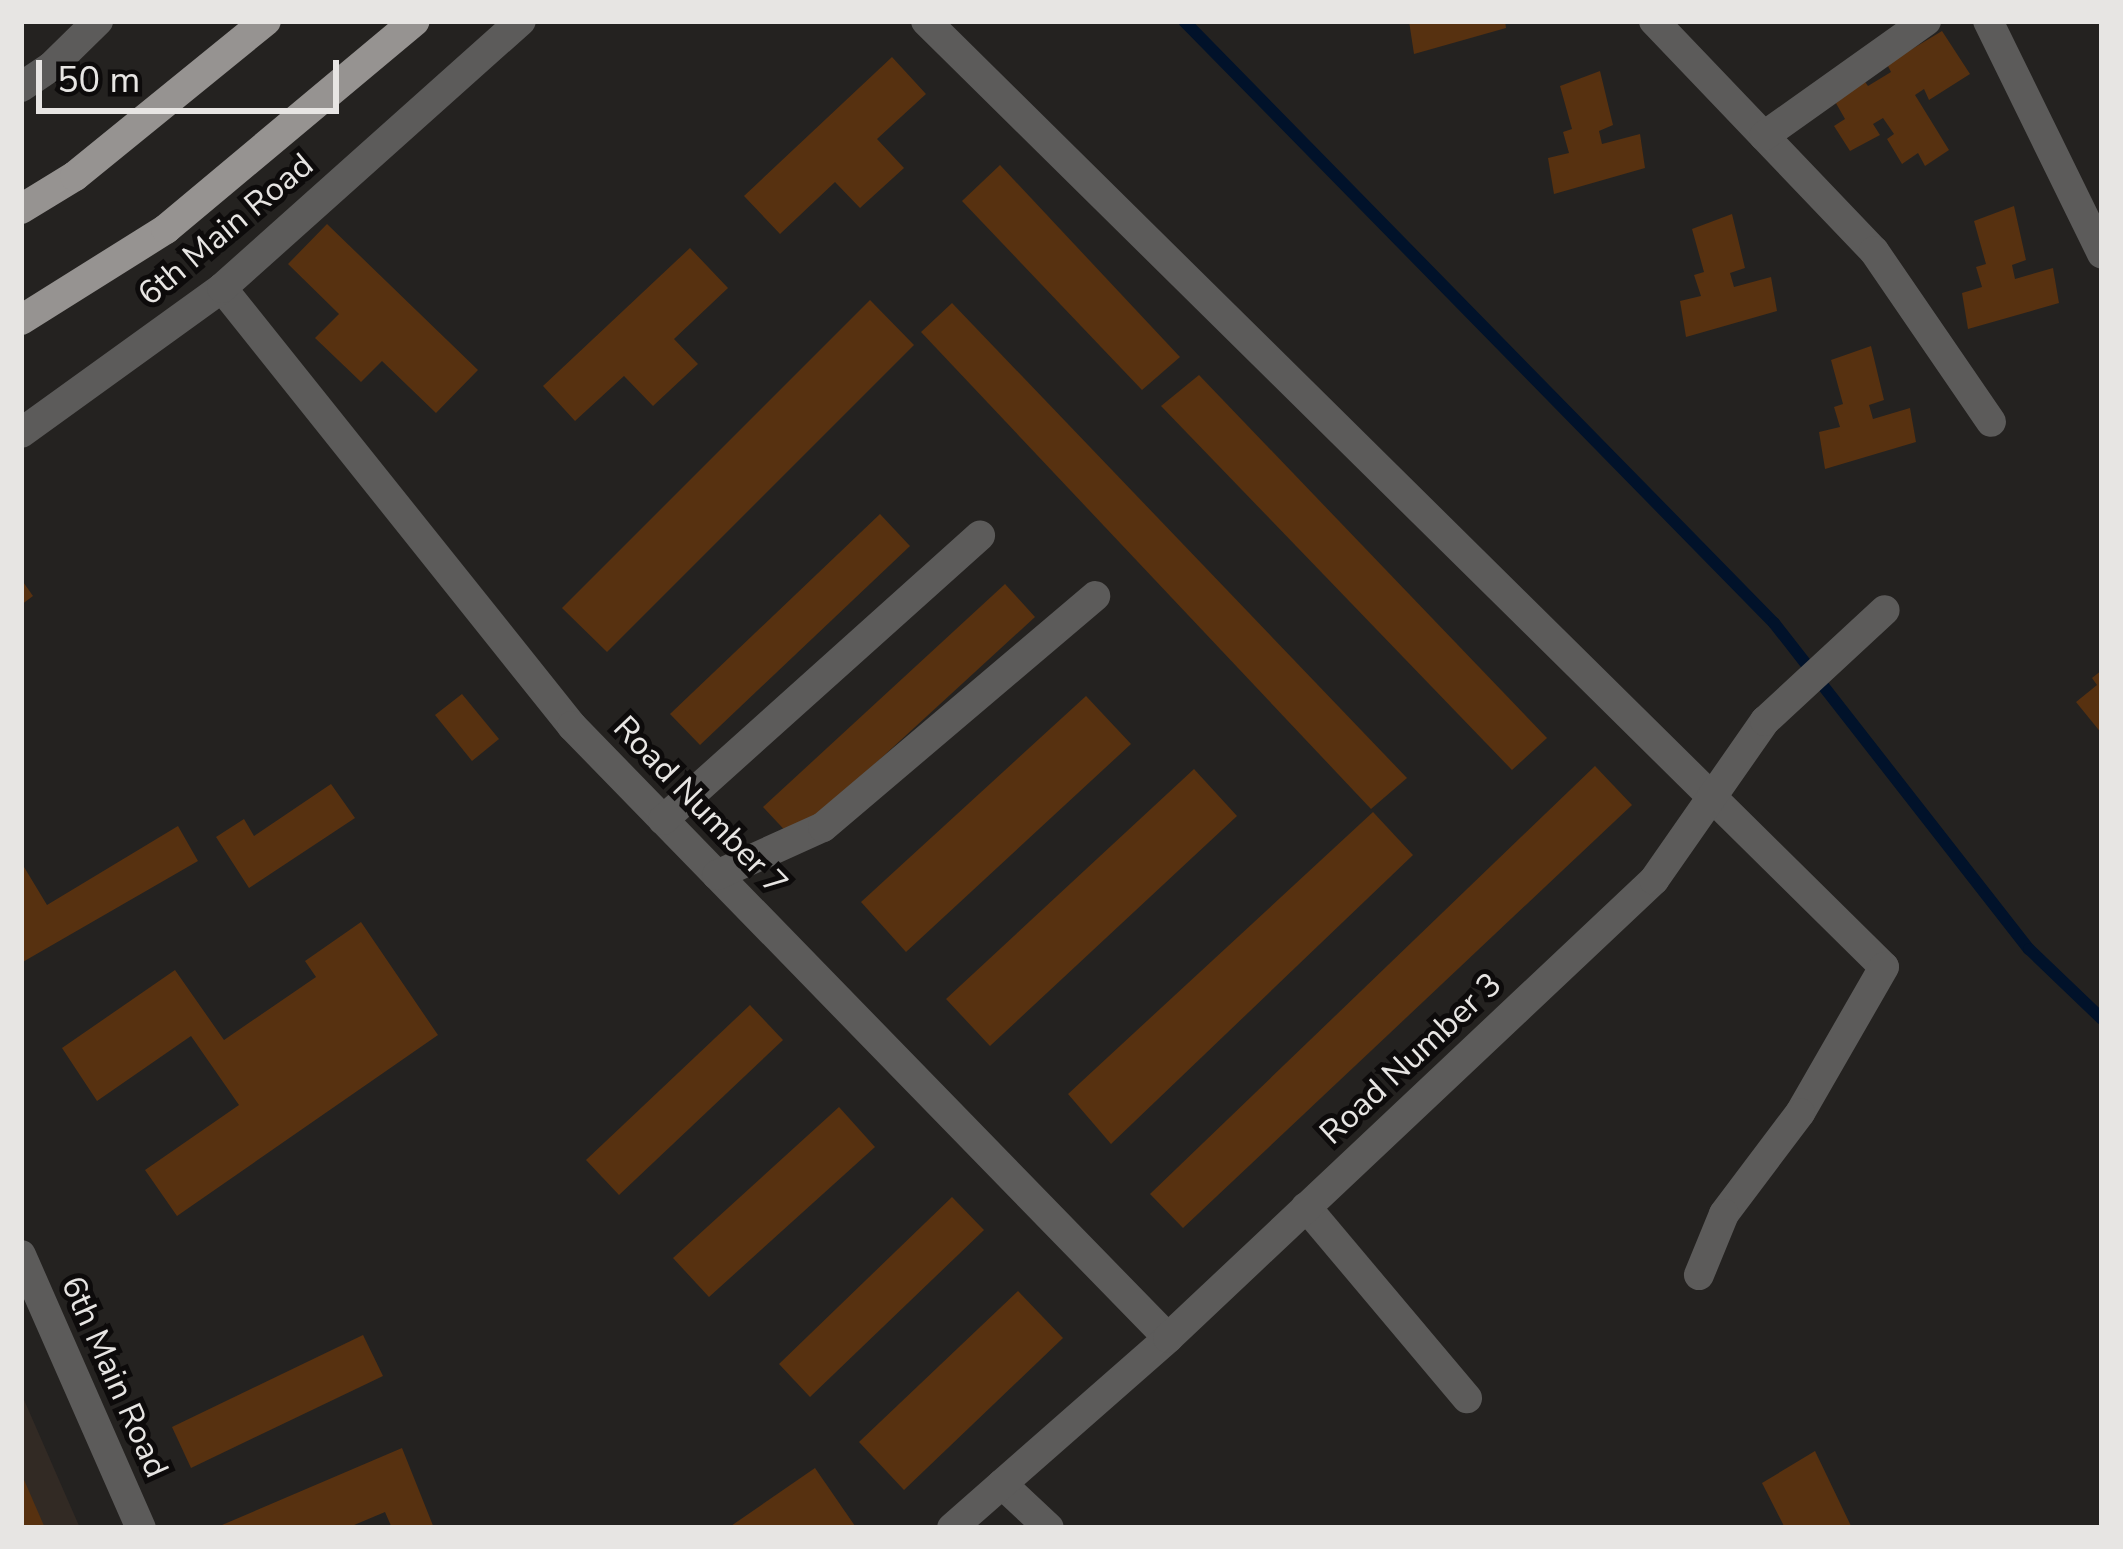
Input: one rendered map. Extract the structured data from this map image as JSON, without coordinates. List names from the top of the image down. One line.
{"streets":{"street":["6th Main Road","Road Number 7","Road Number 3"]},"crossings":[["6th Main Road","Road Number 7"],["Road Number 7","Road Number 3"]],"scale_bar":"50 m"}
